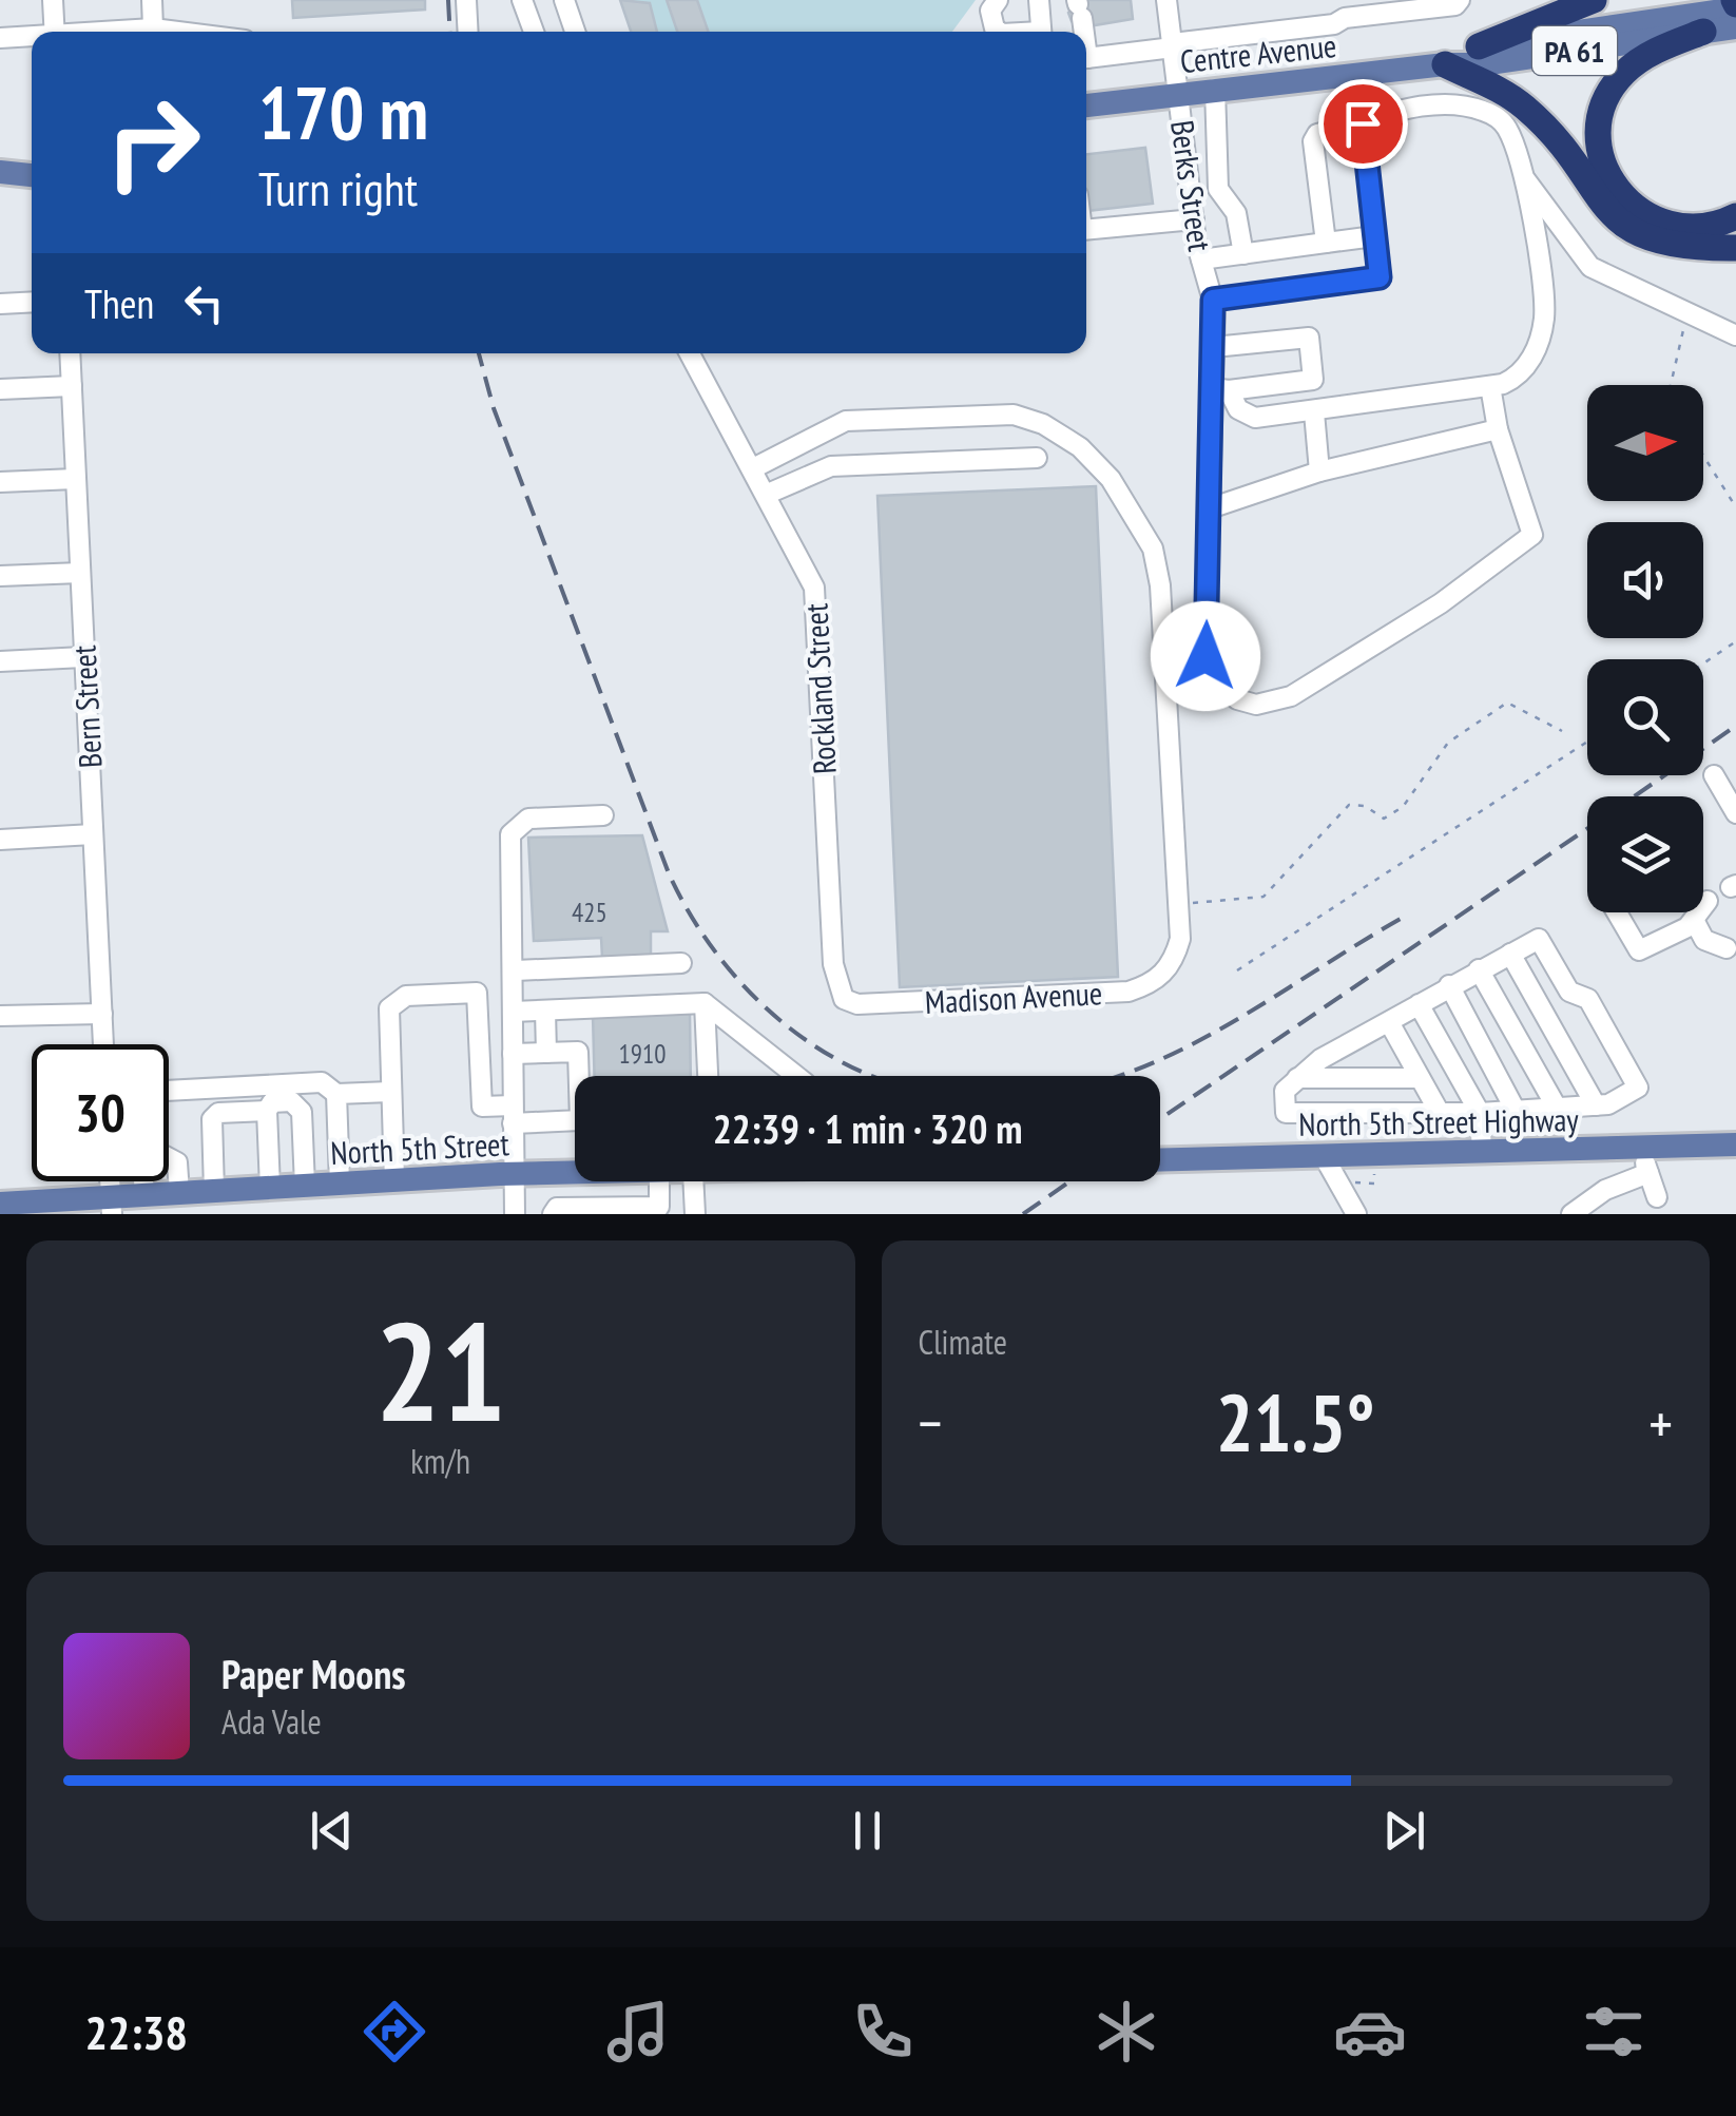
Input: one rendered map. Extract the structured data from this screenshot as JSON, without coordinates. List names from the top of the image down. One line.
{"streets":{"main road":["PA 61","Centre Avenue","North 5th Street Highway","North 5th Street"],"street":["Berks Street","Rockland Street","Bern Street","Madison Avenue"]},"crossings":[["Centre Avenue","Berks Street"],["Rockland Street","Madison Avenue"]],"house_numbers":["425","1910"],"north":"right","page":{"turn":["170 m","Turn right"],"then":"Then","limit":"30","trip":"22:39 · 1 min · 320 m","tile":[["21","km/h"],"Climate"],"heat":["−","21.5°","+"],"song":["Paper Moons","Ada Vale"],"tabs":"22:38"}}
